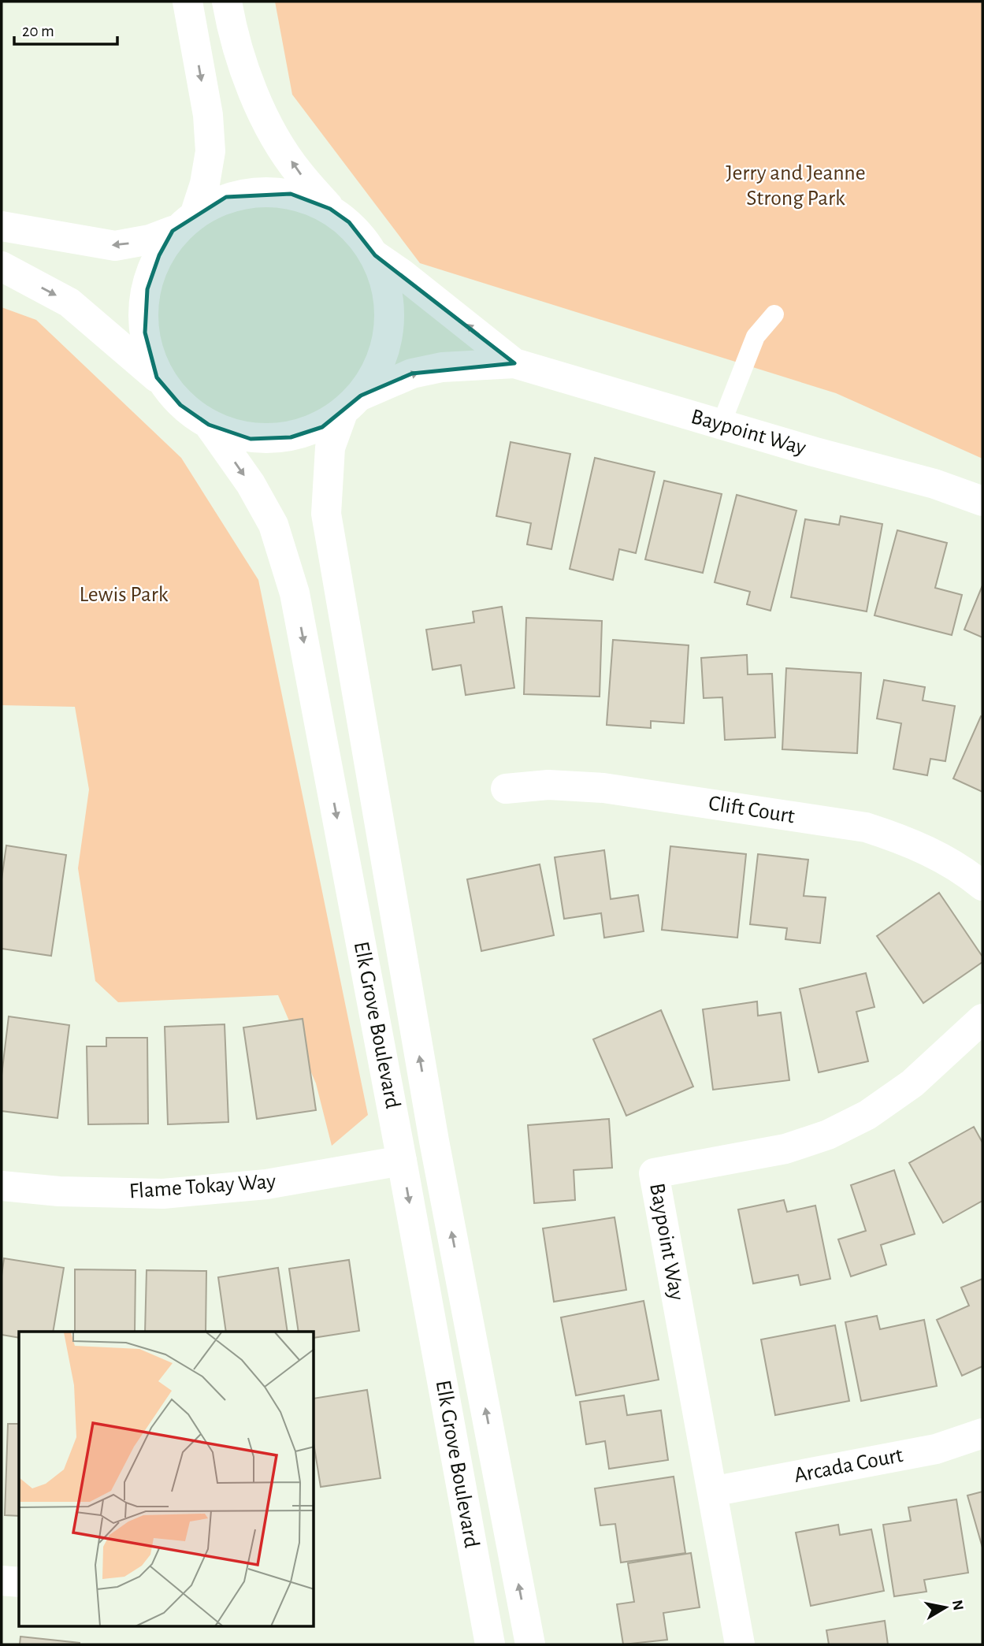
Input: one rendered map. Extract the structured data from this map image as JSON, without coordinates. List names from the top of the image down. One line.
{"streets":{"main road":["Baypoint Way","Clift Court","Elk Grove Boulevard","Flame Tokay Way","Arcada Court"]},"crossings":[["Baypoint Way","Elk Grove Boulevard"],["Baypoint Way","Arcada Court"],["Elk Grove Boulevard","Flame Tokay Way"]],"parks":["Jerry and Jeanne Strong Park","Lewis Park"],"scale_bar":"20 m","north":"right"}
